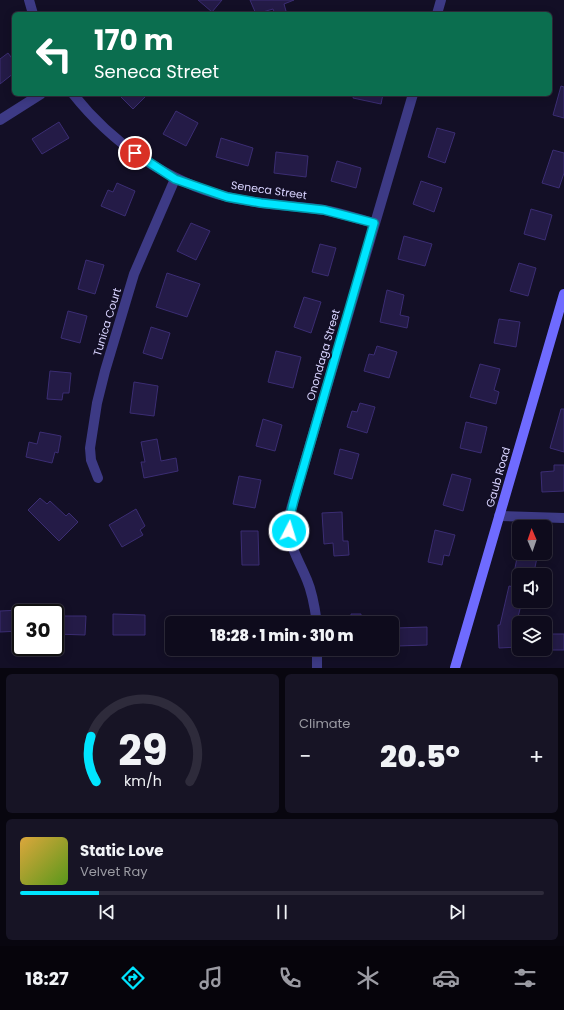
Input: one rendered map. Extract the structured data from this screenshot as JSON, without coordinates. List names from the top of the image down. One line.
{"streets":{"street":["Seneca Street","Tunica Court","Onondaga Street","Gaub Road"]},"crossings":[["Seneca Street","Tunica Court"],["Seneca Street","Onondaga Street"]],"north":"top","page":{"turn":["170 m","Seneca Street"],"limit":"30","trip":"18:28 · 1 min · 310 m","tile":"Climate","heat":["−","20.5°","+"],"song":["Static Love","Velvet Ray"],"tabs":"18:27","gauge":["29","km/h"]}}
